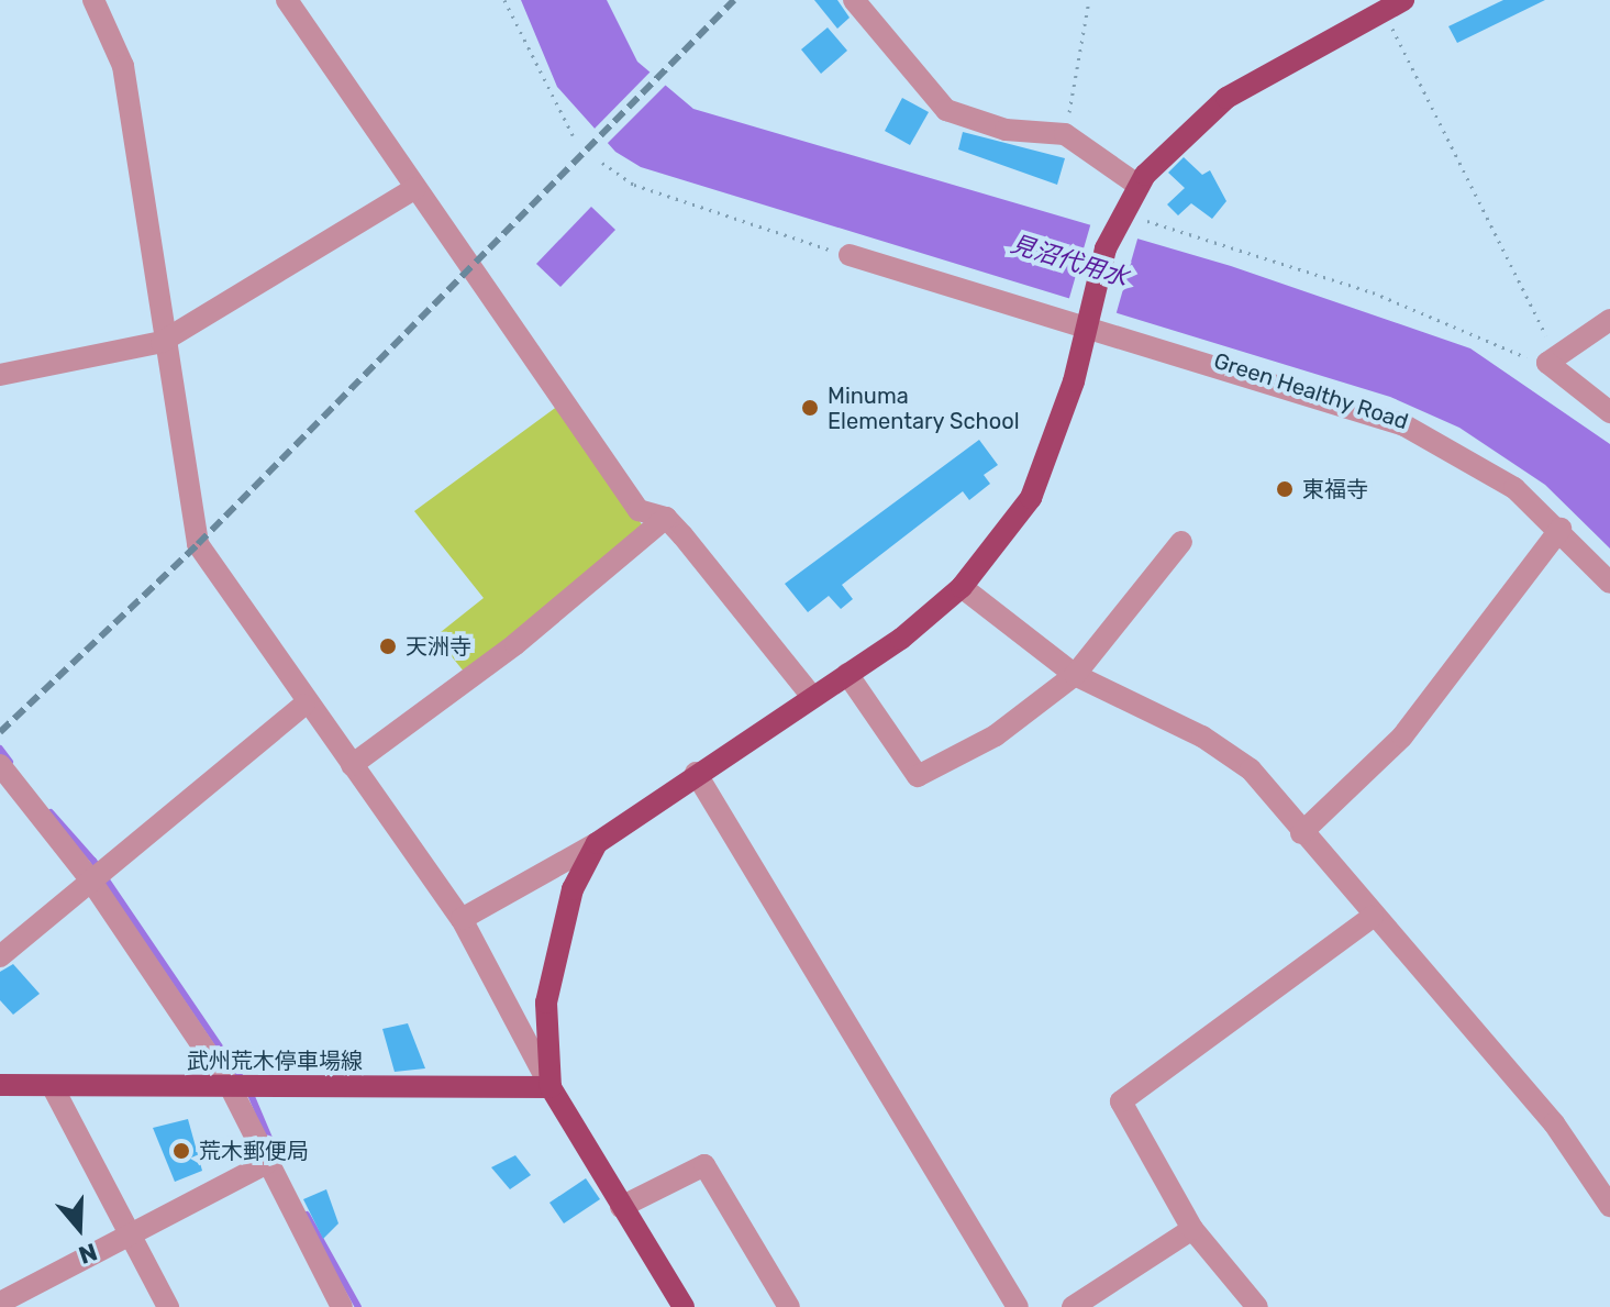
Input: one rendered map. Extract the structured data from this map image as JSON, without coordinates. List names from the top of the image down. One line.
{"streets":{"main road":["武州荒木停車場線"]},"water":["見沼代用水"],"places":["Minuma Elementary School","東福寺","天洲寺","荒木郵便局"],"north":"bottom"}
